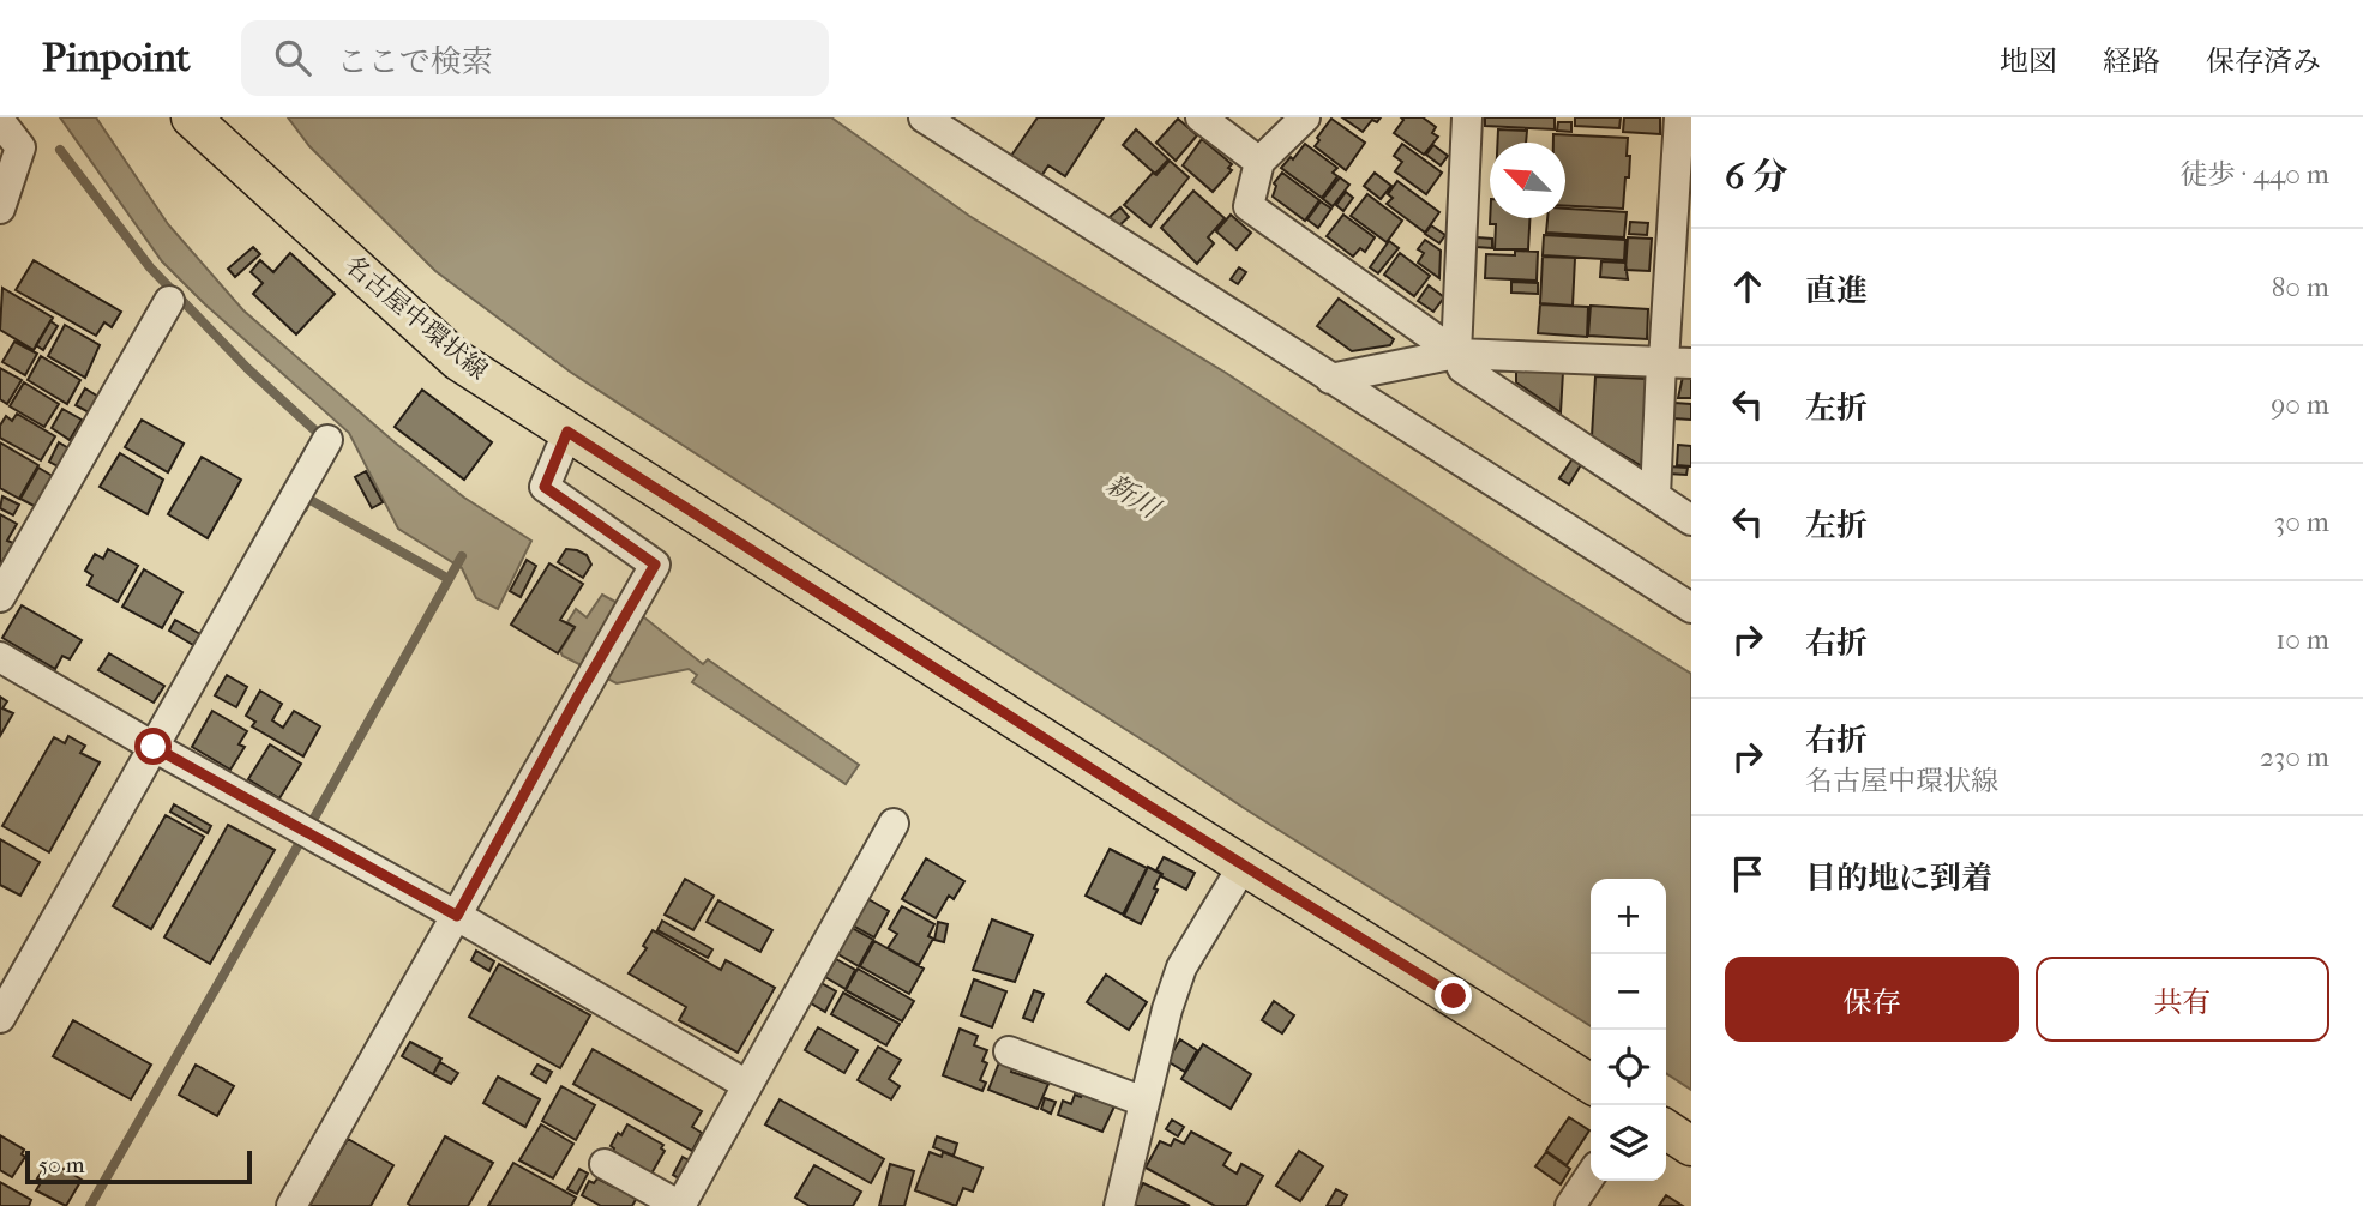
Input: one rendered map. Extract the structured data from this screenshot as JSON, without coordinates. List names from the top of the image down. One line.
{"streets":{"main road":["名古屋中環状線"]},"water":["新川"],"scale_bar":"50 m","north":"top left","page":{"header":"Pinpoint","search":"ここで検索","nav":["地図","経路","保存済み"],"heading":["6 分","徒歩 · 440 m"],"list":[["直進","80 m"],["左折","90 m"],["左折","30 m"],["右折","10 m"],["右折","名古屋中環状線","230 m"],"目的地に到着"],"map_buttons":["+","−"],"buttons":["保存","共有"],"scale":"50 m"}}
